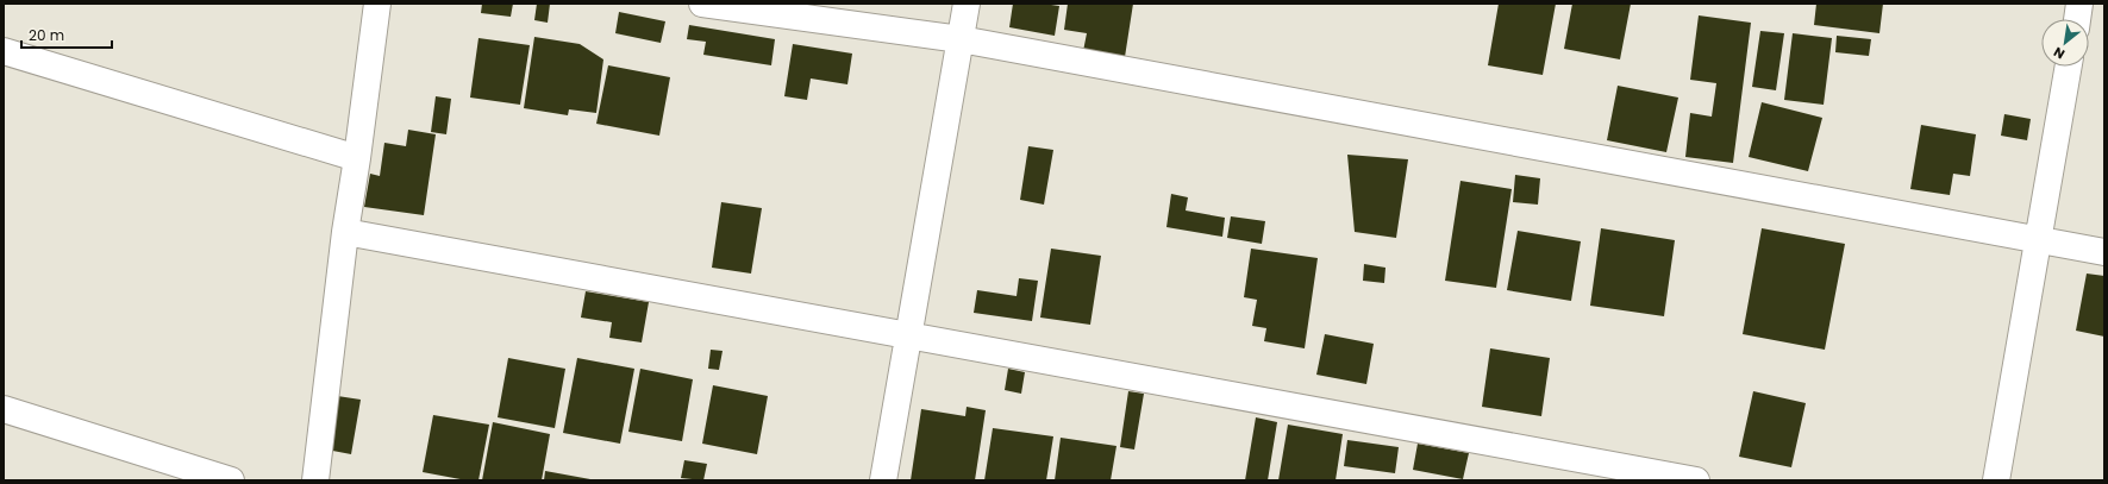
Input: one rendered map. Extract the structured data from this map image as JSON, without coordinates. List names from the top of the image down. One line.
{"scale_bar":"20 m","north":"bottom left"}
